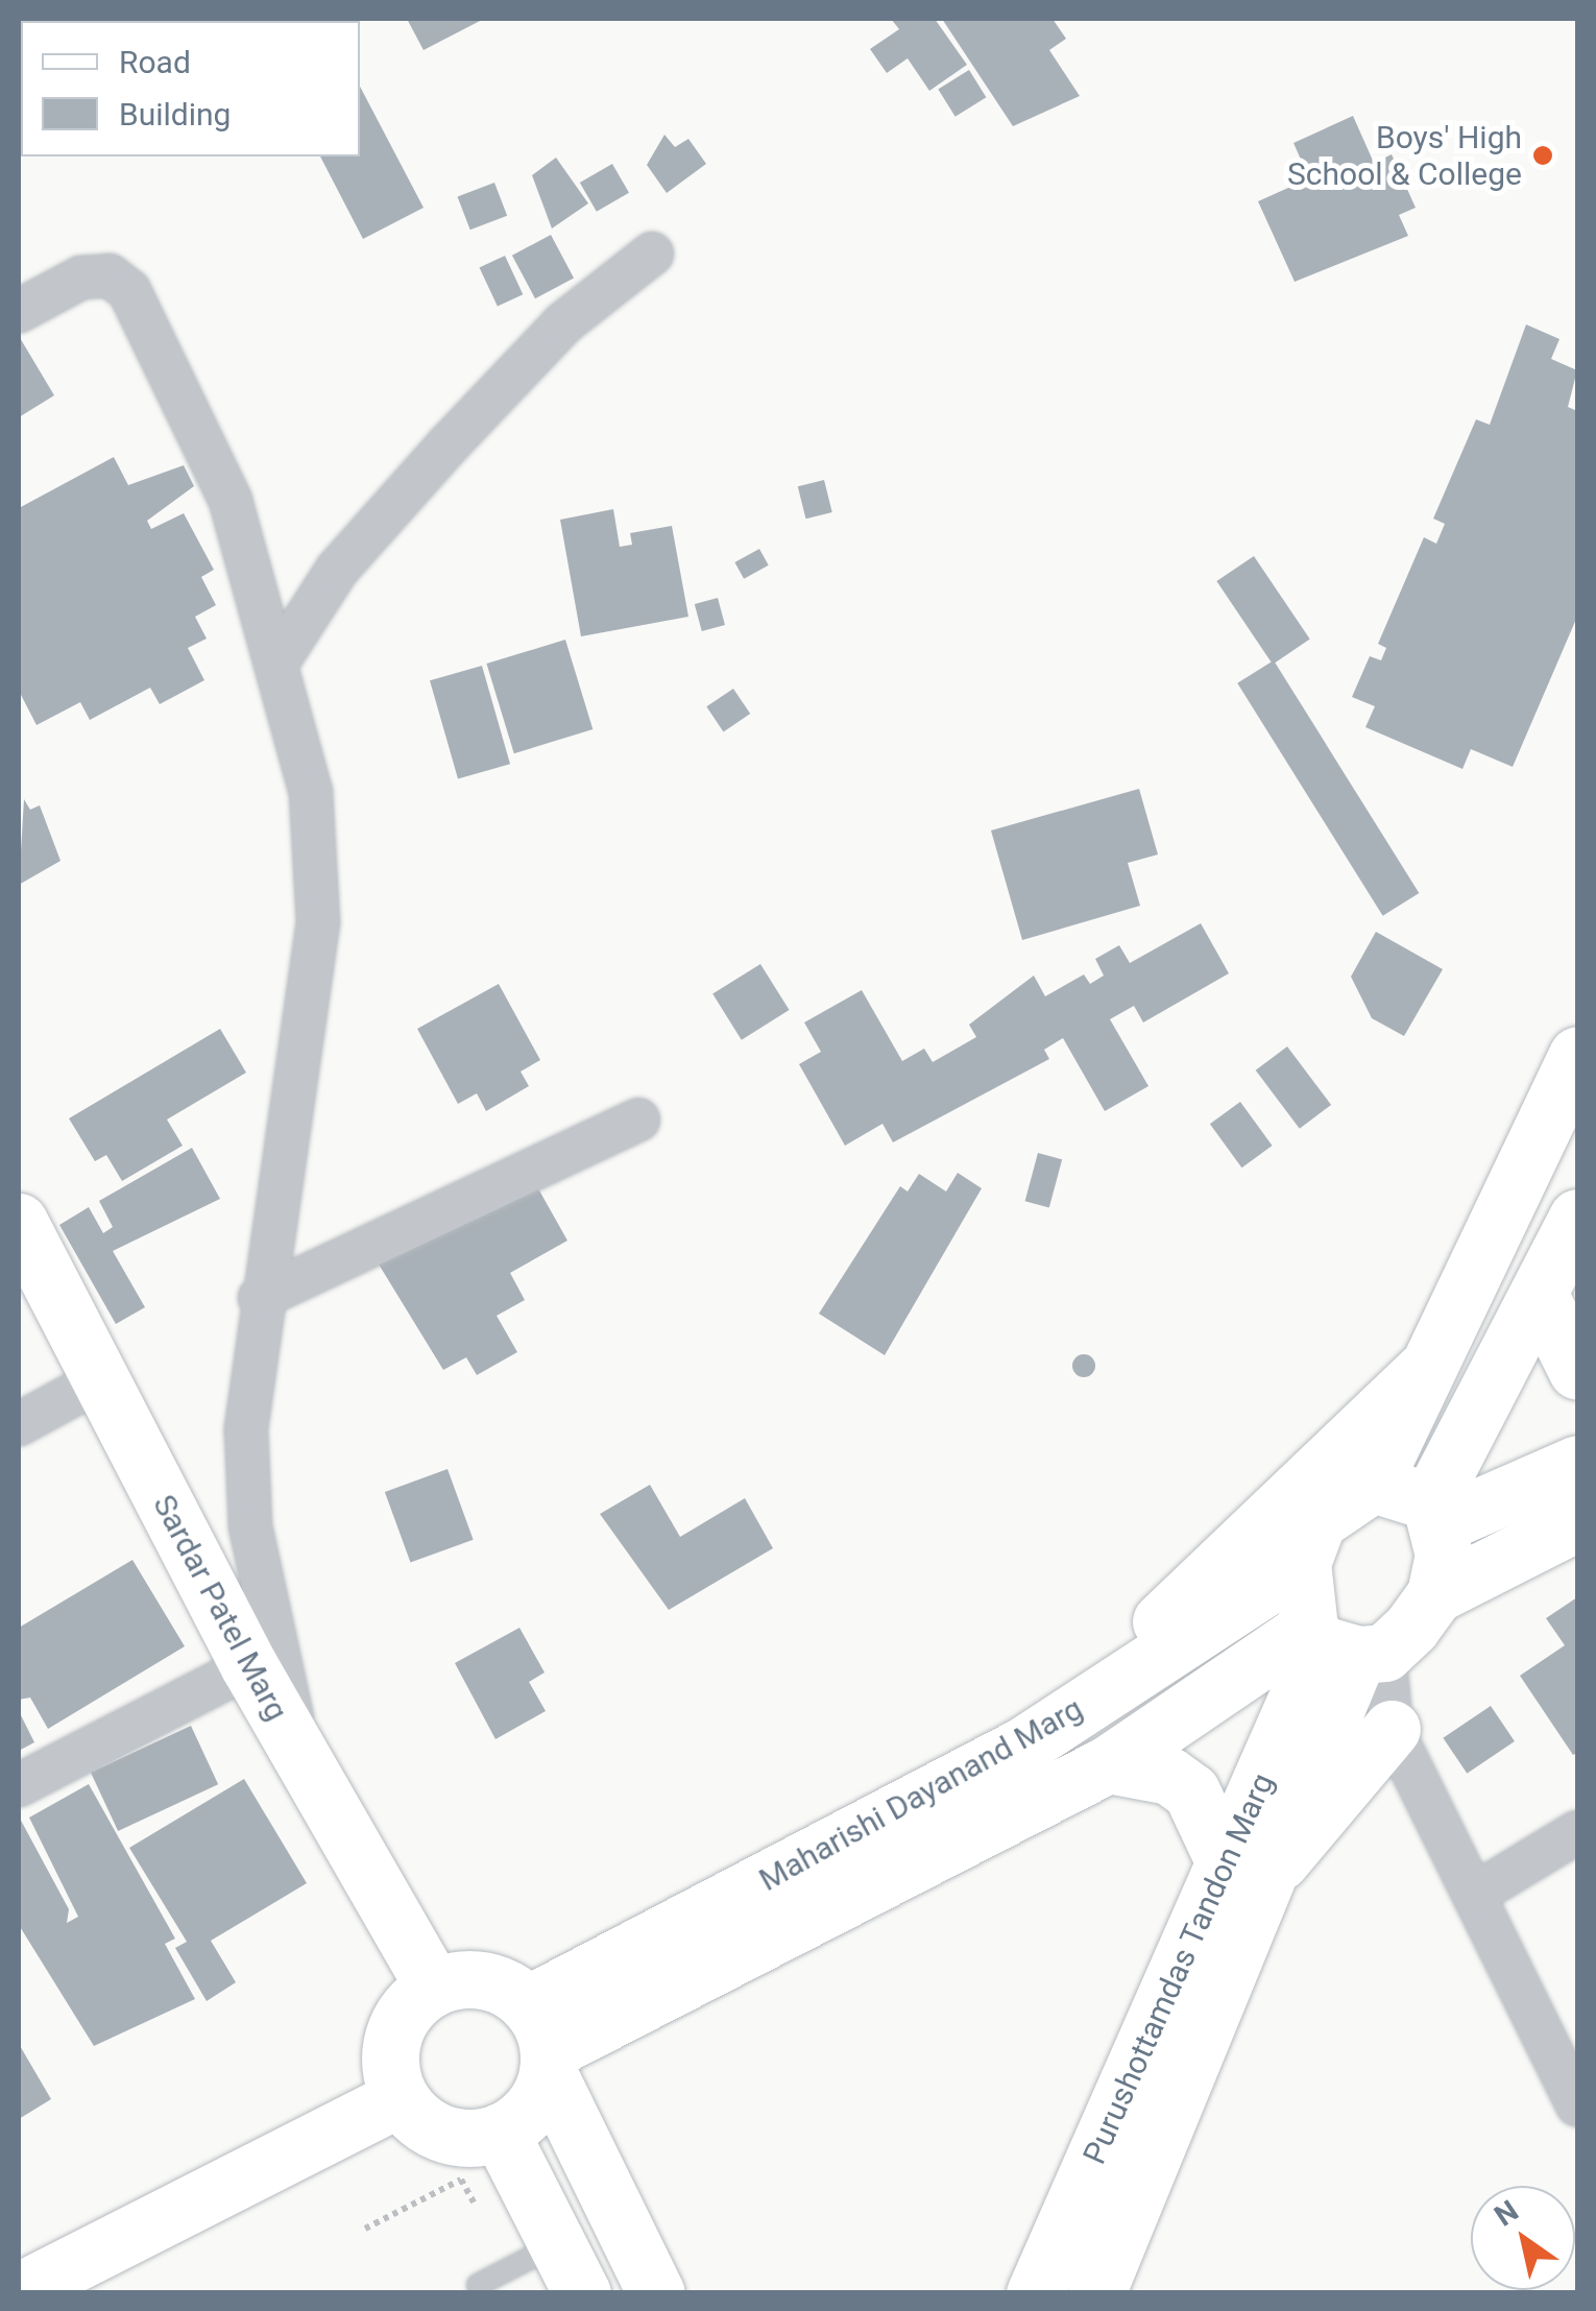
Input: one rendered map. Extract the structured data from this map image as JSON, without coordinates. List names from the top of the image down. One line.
{"streets":{"street":["Sardar Patel Marg","Maharishi Dayanand Marg","Purushottamdas Tandon Marg"]},"crossings":[["Sardar Patel Marg","Maharishi Dayanand Marg"],["Maharishi Dayanand Marg","Purushottamdas Tandon Marg"]],"places":["Boys' High School & College"],"legend":["Road","Building"],"north":"top left"}
